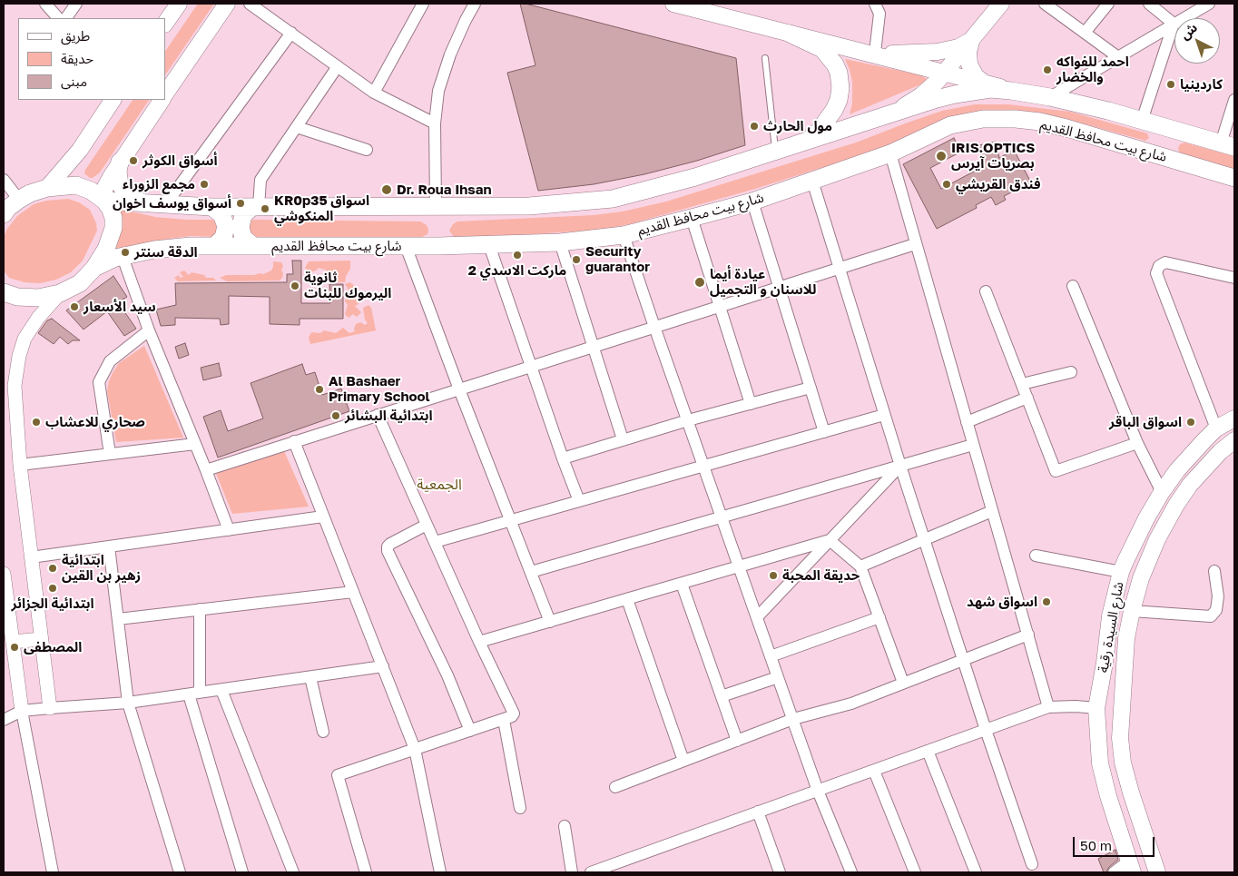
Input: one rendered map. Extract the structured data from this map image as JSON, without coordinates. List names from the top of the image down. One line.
{"streets":{"main road":["شارع بيت محافظ القديم","شارع السيدة رقية"]},"districts":["الجمعية"],"places":["احمد للفواكه والخضار","كاردينيا","مول الحارث","IRIS.OPTICS بصريات آيرس","أسواق الكوثر","مجمع الزوراء","فندق القريشي","Dr. Roua Ihsan","أسواق يوسف اخوان","KR0p35 اسواق المنكوشي","الدقة سنتر","ماركت الاسدي 2","Security guarantor","عيادة أيما للاسنان و التجميل","ثانوية اليرموك للبنات","سيد الأسعار","Al Bashaer Primary School","ابتدائية البشائر","صحاري للاعشاب","اسواق الباقر","ابتدائية زهير بن القين","حديقة المحبة","ابتدائية الجزائر","اسواق شهد","المصطفى"],"legend":["طريق","حديقة","مبنى"],"scale_bar":"50 m","north":"top left"}
